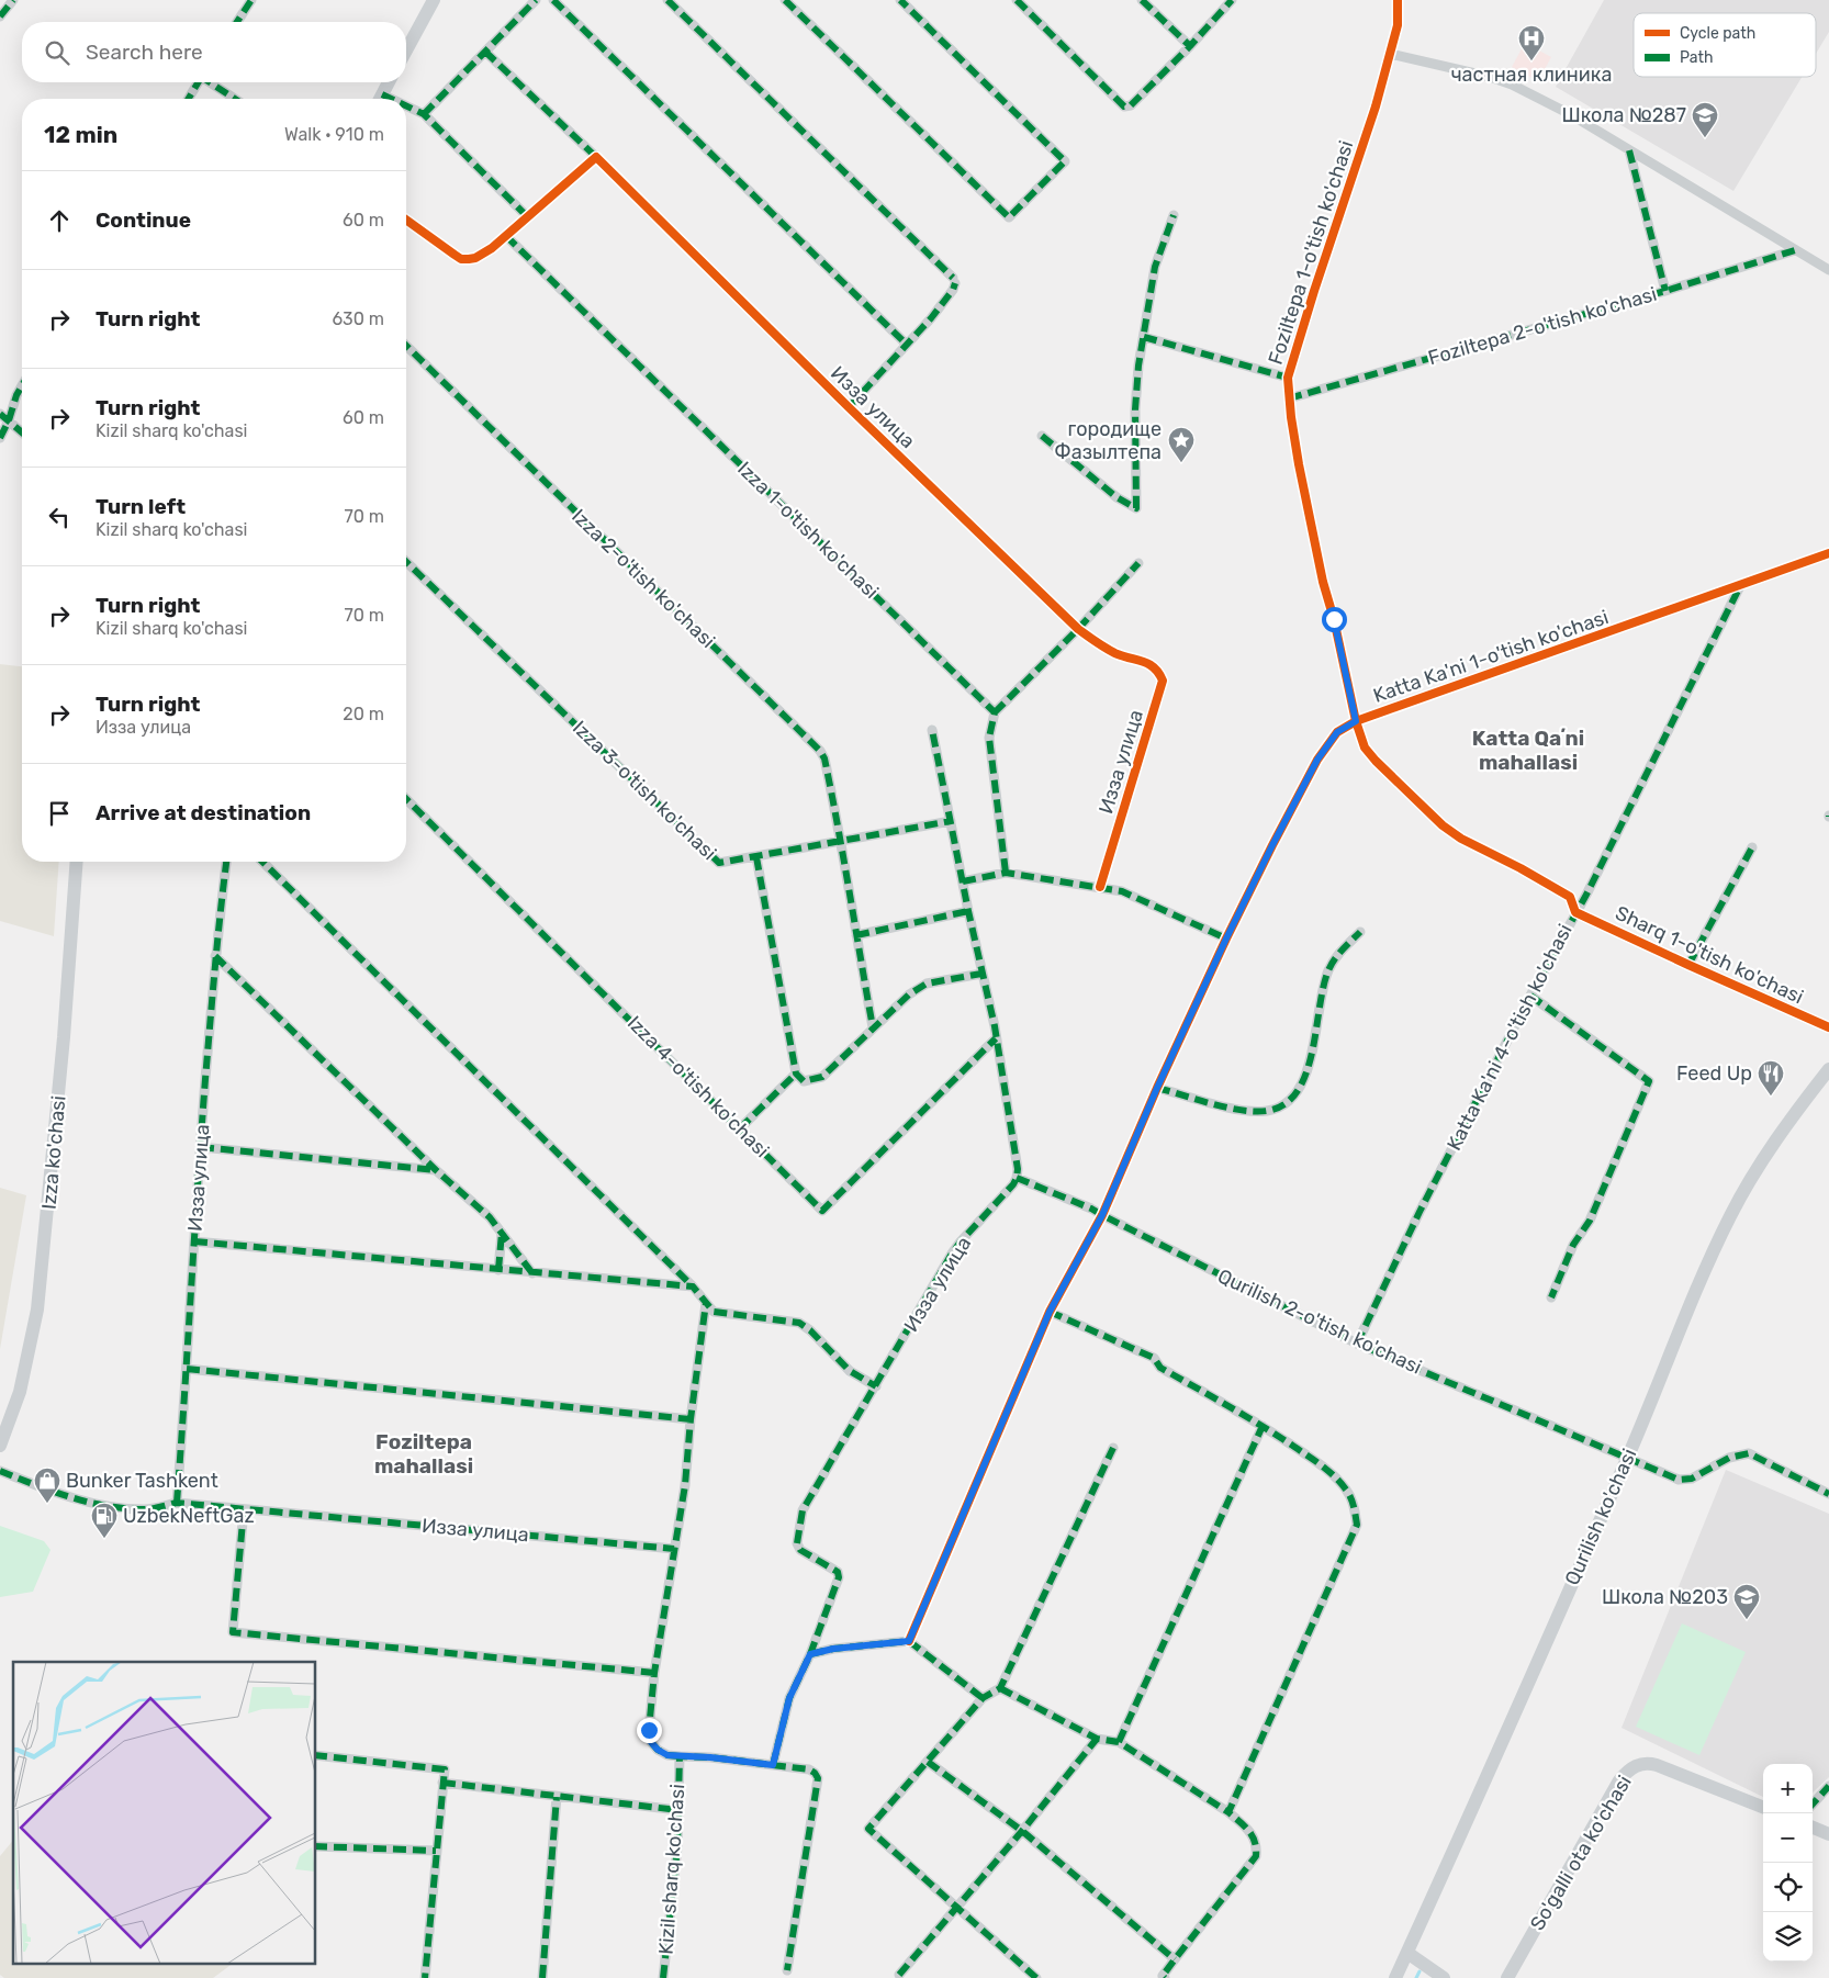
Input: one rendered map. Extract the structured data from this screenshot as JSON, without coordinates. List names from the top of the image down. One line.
{"streets":{"street":["Foziltepa 1-o'tish ko'chasi","Foziltepa 2-o'tish ko'chasi","Изза улица","Izza 1-o'tish ko'chasi","Izza 2-o'tish ko'chasi","Katta Ka'ni 1-o'tish ko'chasi","Izza 3-o'tish ko'chasi","Sharq 1-o'tish ko'chasi","Katta Ka'ni 4-o'tish ko'chasi","Izza 4-o'tish ko'chasi","Izza ko'chasi","Qurilish 2-o'tish ko'chasi","Qurilish ko'chasi","So'galli ota ko'chasi","Kizil sharq ko'chasi"]},"crossings":[["Foziltepa 1-o'tish ko'chasi","Foziltepa 2-o'tish ko'chasi"],["Foziltepa 1-o'tish ko'chasi","Katta Ka'ni 1-o'tish ko'chasi"],["Foziltepa 1-o'tish ko'chasi","Sharq 1-o'tish ko'chasi"],["Foziltepa 1-o'tish ko'chasi","Katta Ka'ni 4-o'tish ko'chasi"],["Изза улица","Qurilish 2-o'tish ko'chasi"],["Izza 2-o'tish ko'chasi","Izza 3-o'tish ko'chasi"],["Katta Ka'ni 1-o'tish ko'chasi","Katta Ka'ni 4-o'tish ko'chasi"],["Katta Ka'ni 1-o'tish ko'chasi","Qurilish 2-o'tish ko'chasi"],["Sharq 1-o'tish ko'chasi","Katta Ka'ni 4-o'tish ko'chasi"],["Katta Ka'ni 4-o'tish ko'chasi","Qurilish 2-o'tish ko'chasi"],["Qurilish 2-o'tish ko'chasi","Qurilish ko'chasi"]],"districts":["Katta Qaʼni mahallasi","Foziltepa mahallasi"],"places":{"hospital":["частная клиника"],"school or university":["Школа №287","Школа №203"],"place":["городище Фазылтепа"],"restaurant":["Feed Up"],"shop":["Bunker Tashkent"],"fuel station":["UzbekNeftGaz"]},"legend":["Cycle path","Path"],"page":{"search":"Search here","heading":["12 min","Walk · 910 m"],"list":[["Continue","60 m"],["Turn right","630 m"],["Turn right","Kizil sharq ko'chasi","60 m"],["Turn left","Kizil sharq ko'chasi","70 m"],["Turn right","Kizil sharq ko'chasi","70 m"],["Turn right","Изза улица","20 m"],"Arrive at destination"],"map_buttons":["+","−"]}}
